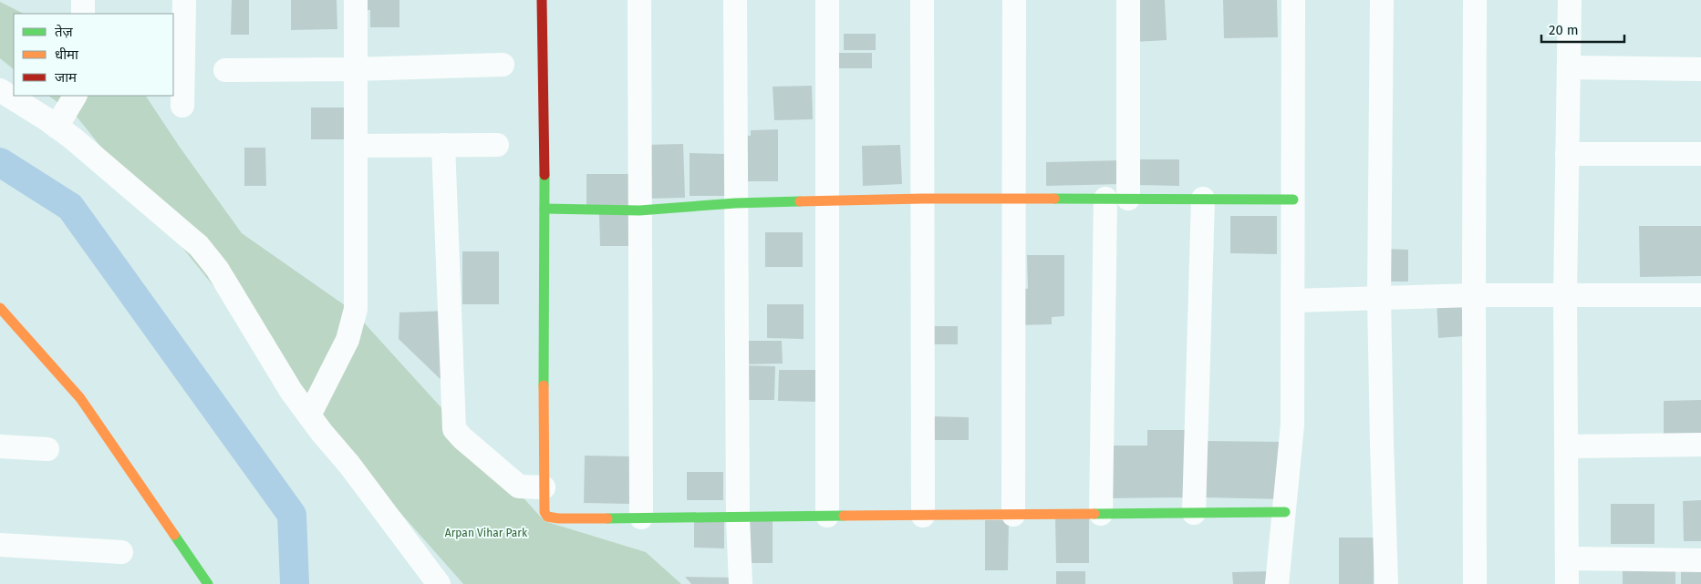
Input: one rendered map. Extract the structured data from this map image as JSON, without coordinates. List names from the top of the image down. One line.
{"parks":["Arpan Vihar Park"],"legend":["तेज़","धीमा","जाम"],"scale_bar":"20 m"}
